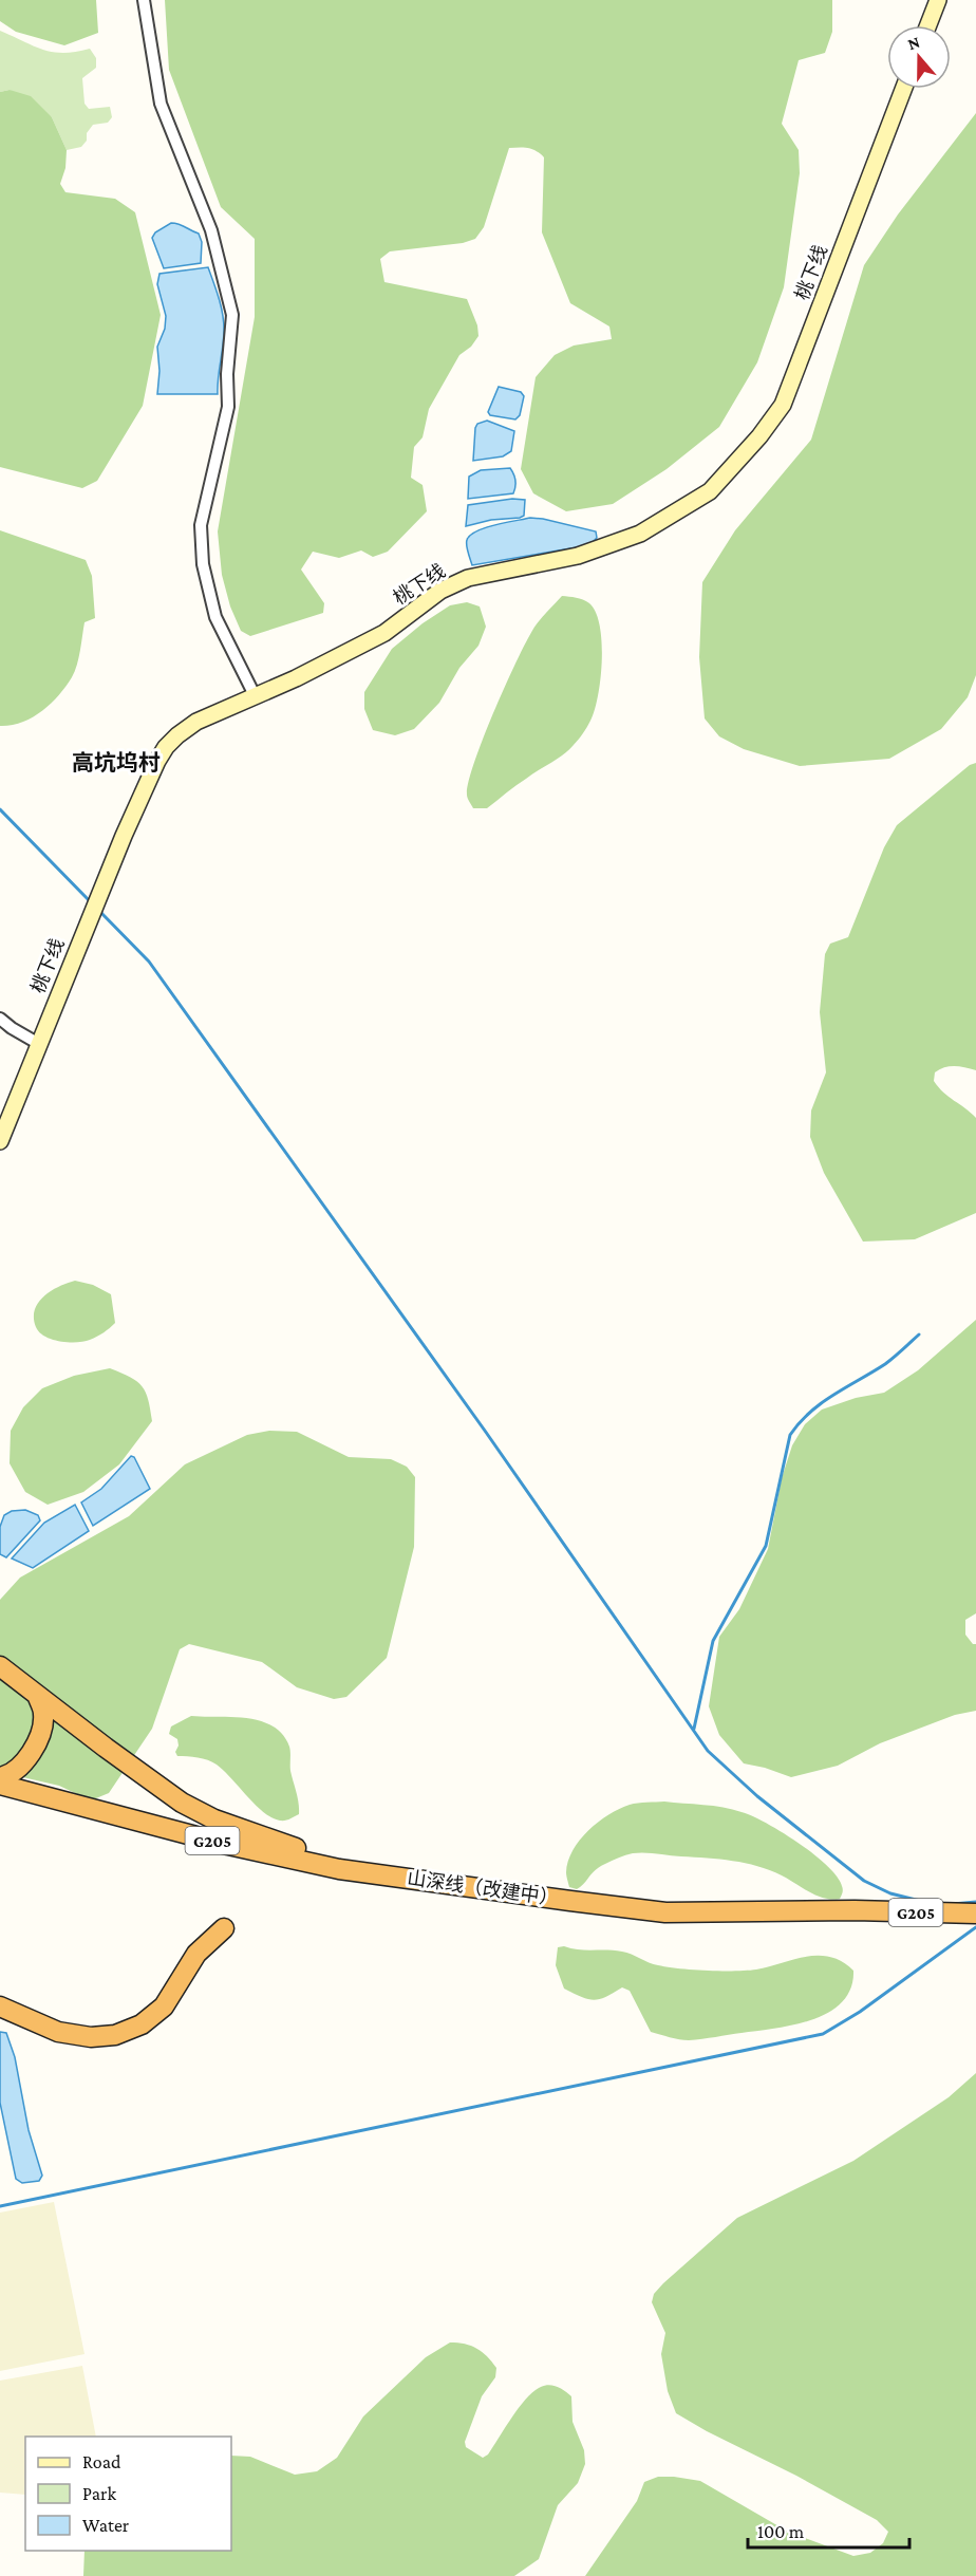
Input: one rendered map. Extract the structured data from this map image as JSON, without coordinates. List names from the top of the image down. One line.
{"streets":{"highway":["G205","山深线（改建中）"],"main road":["桃下线"]},"districts":["高坑坞村"],"legend":["Road","Park","Water"],"scale_bar":"100 m","north":"top"}
